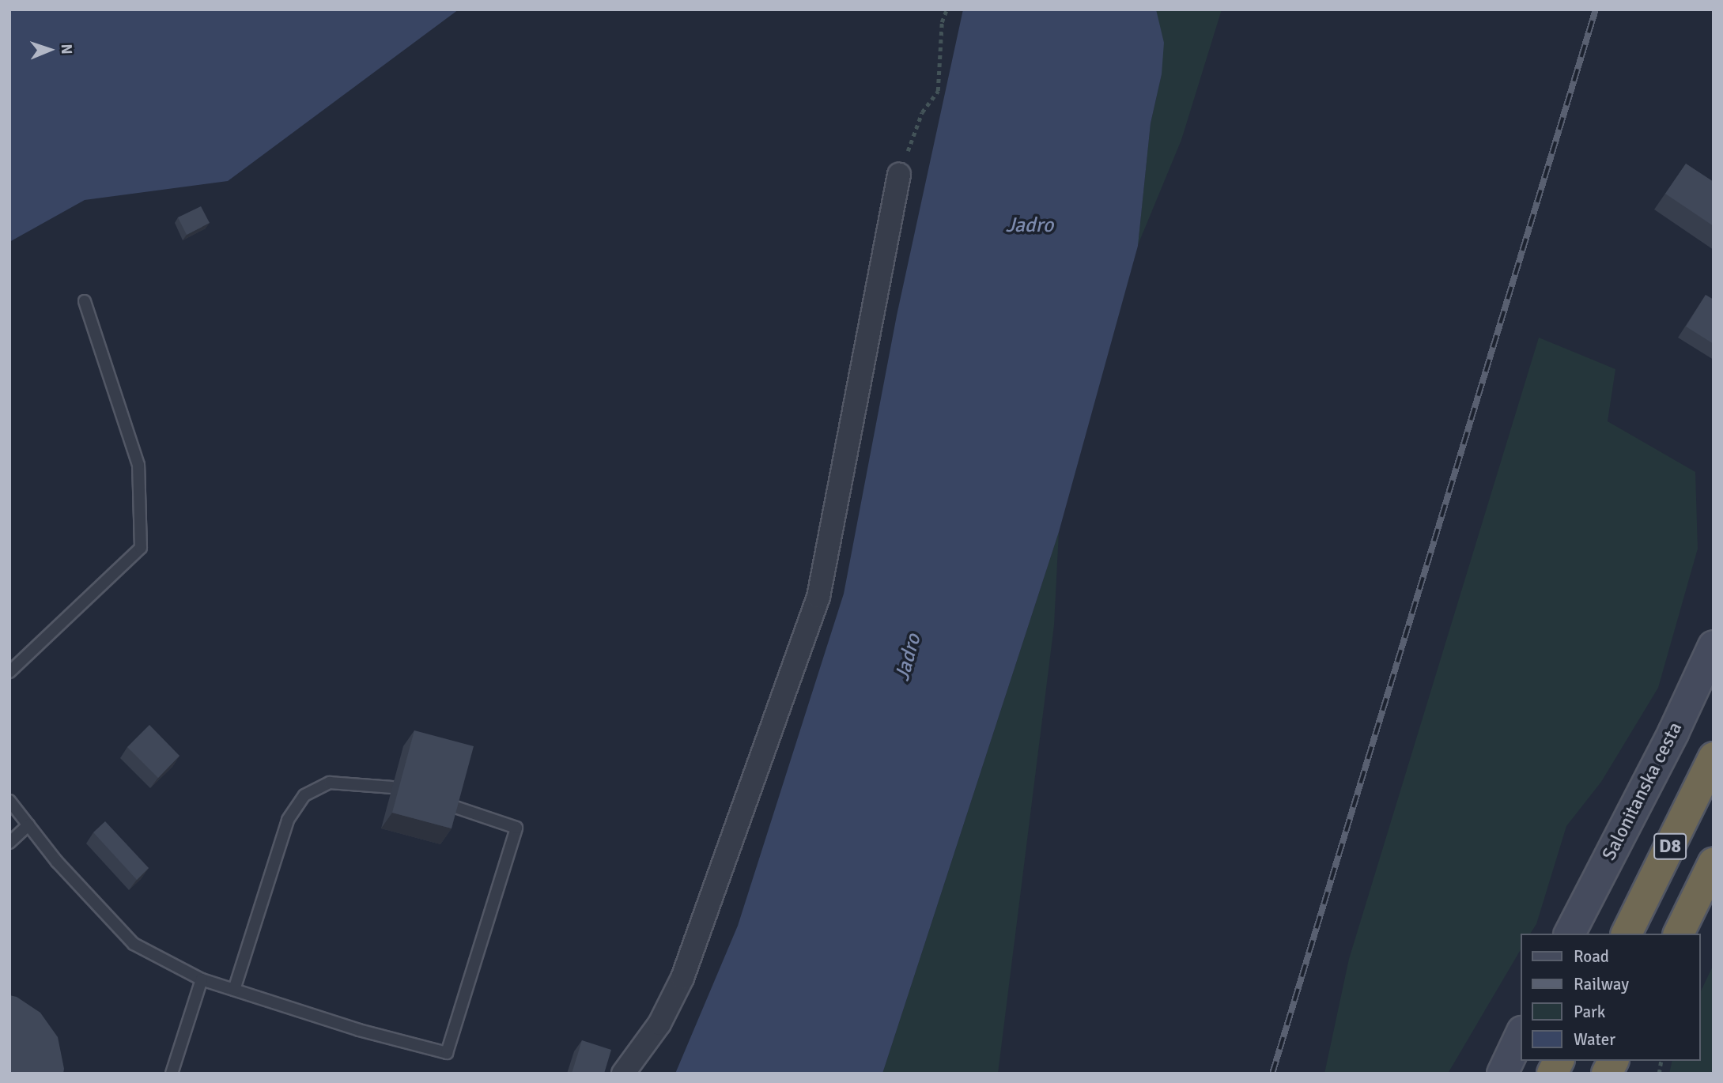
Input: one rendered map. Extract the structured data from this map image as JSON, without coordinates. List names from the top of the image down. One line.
{"streets":{"highway":["D8"],"main road":["Salonitanska cesta"]},"water":["Jadro"],"legend":["Road","Railway","Park","Water"],"north":"right"}
